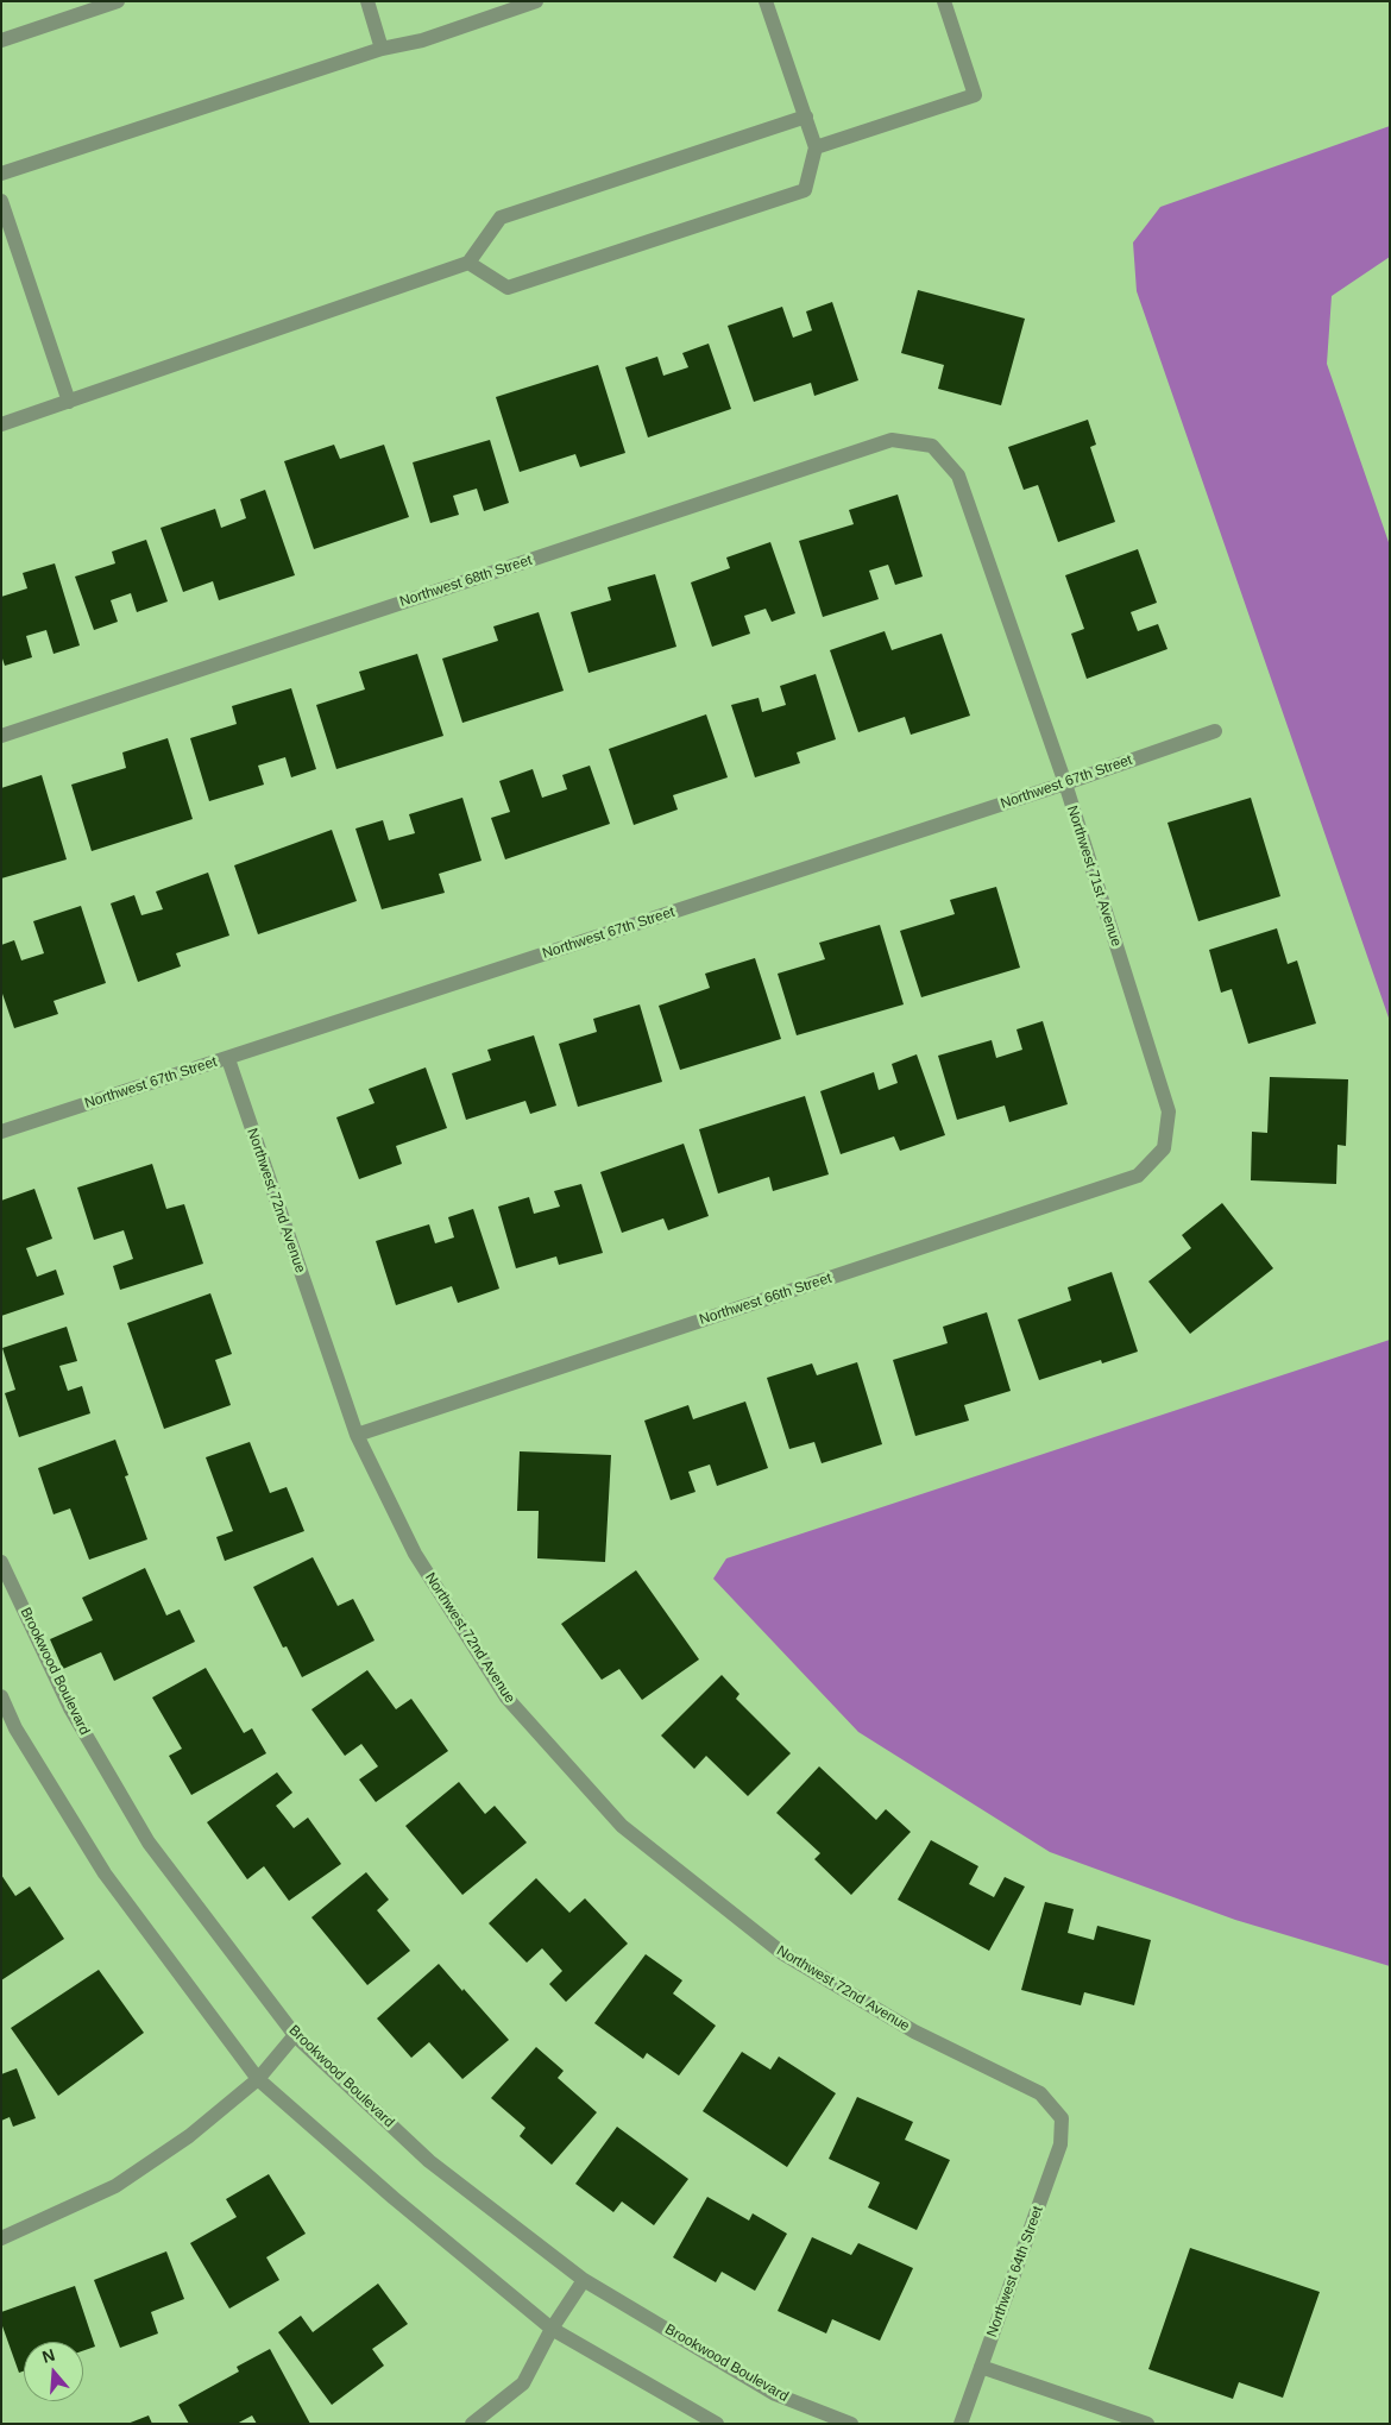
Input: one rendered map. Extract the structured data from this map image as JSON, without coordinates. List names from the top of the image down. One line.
{"streets":{"street":["Northwest 68th Street","Northwest 67th Street","Northwest 71st Avenue","Northwest 72nd Avenue","Northwest 66th Street","Brookwood Boulevard","Northwest 64th Street"]},"crossings":[["Northwest 68th Street","Northwest 71st Avenue"],["Northwest 67th Street","Northwest 71st Avenue"],["Northwest 67th Street","Northwest 72nd Avenue"],["Northwest 71st Avenue","Northwest 66th Street"],["Northwest 72nd Avenue","Northwest 66th Street"],["Northwest 72nd Avenue","Northwest 64th Street"]],"north":"top"}
